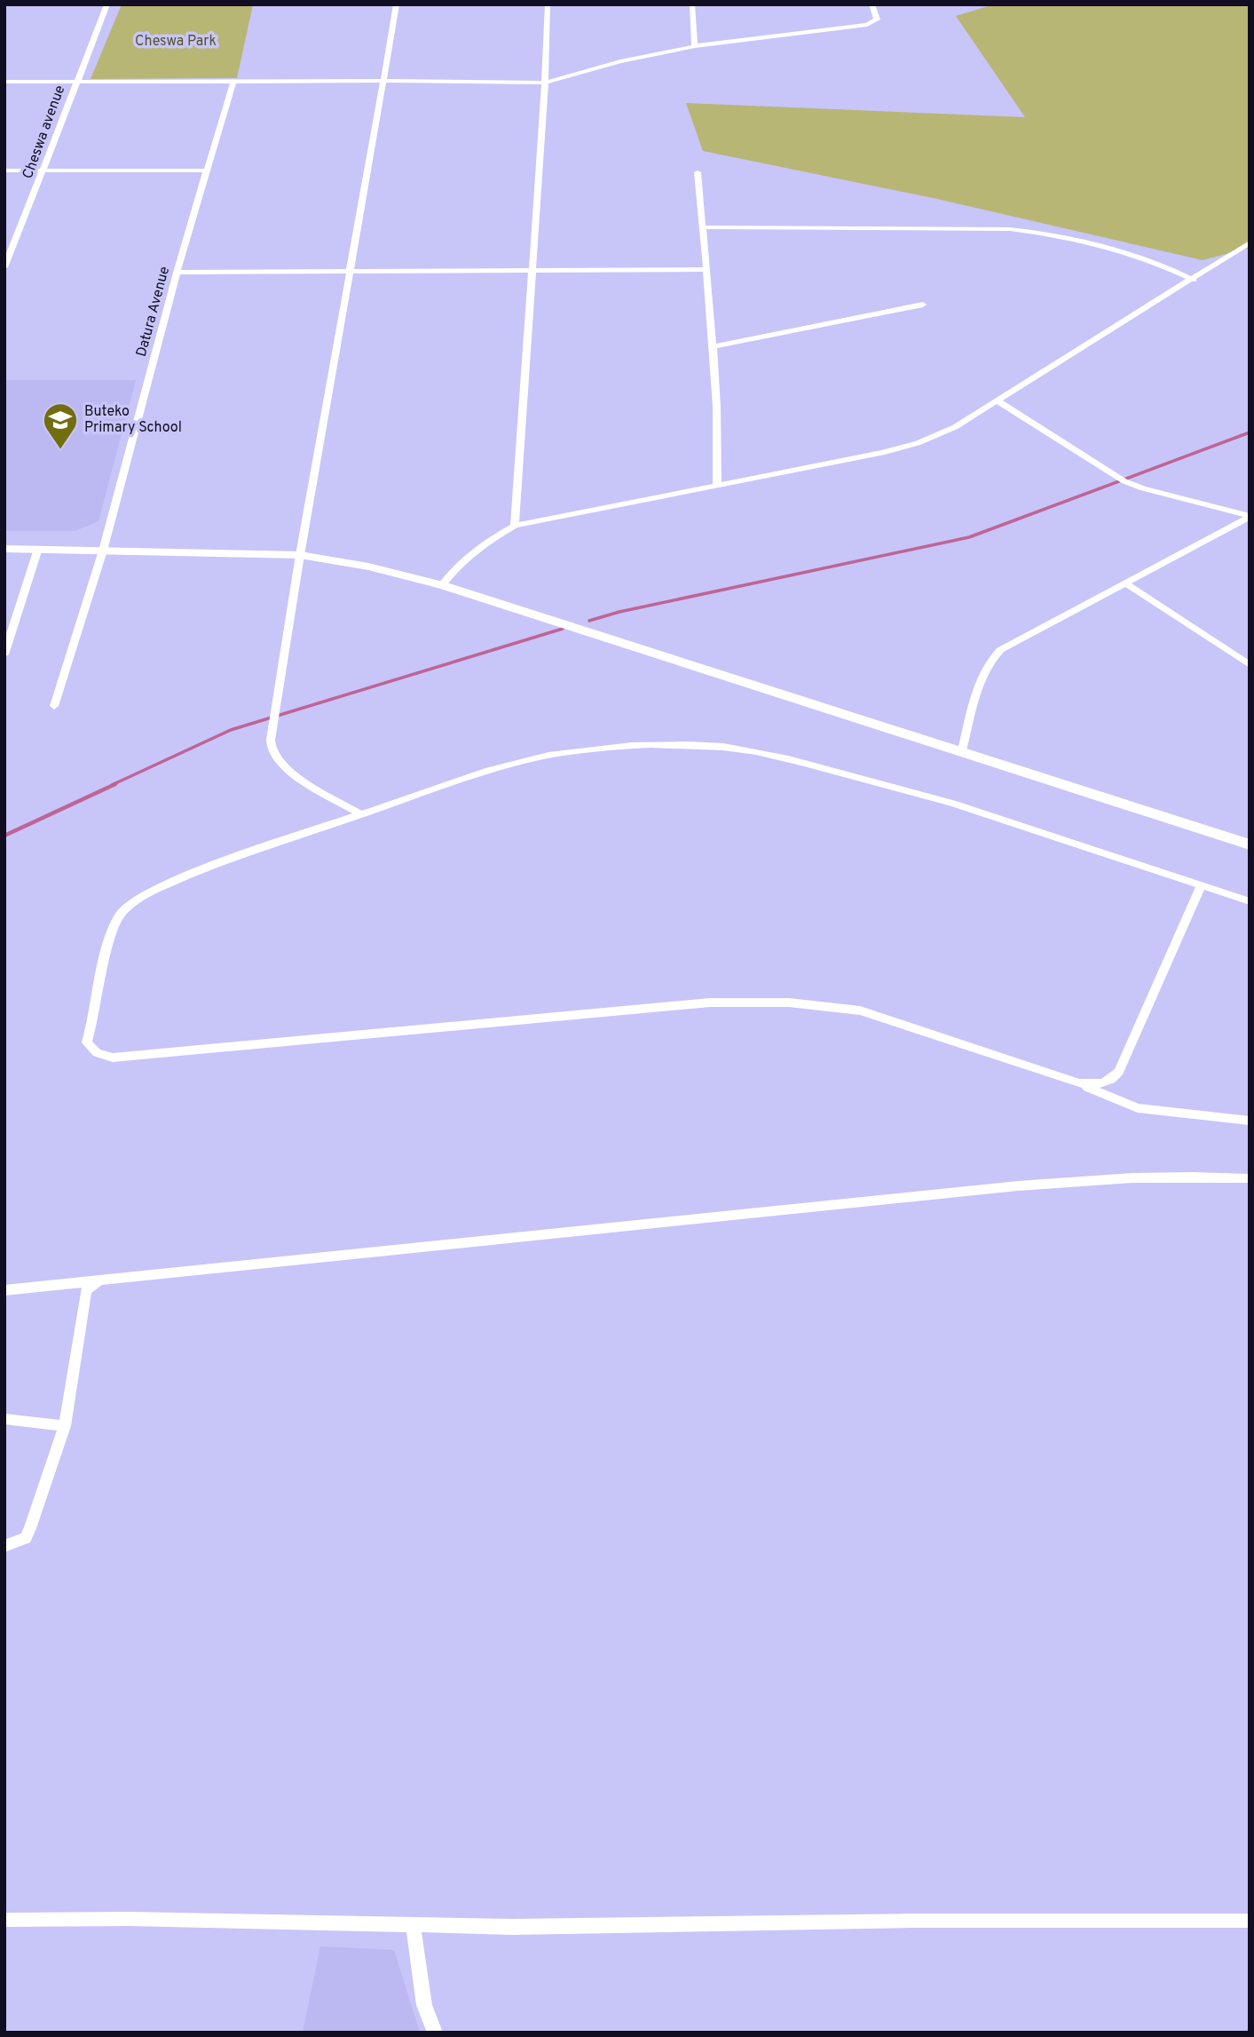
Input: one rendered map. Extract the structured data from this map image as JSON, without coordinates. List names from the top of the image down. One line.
{"streets":{"street":["Cheswa avenue","Datura Avenue"]},"parks":["Cheswa Park"],"places":{"school or university":["Buteko Primary School"]}}
